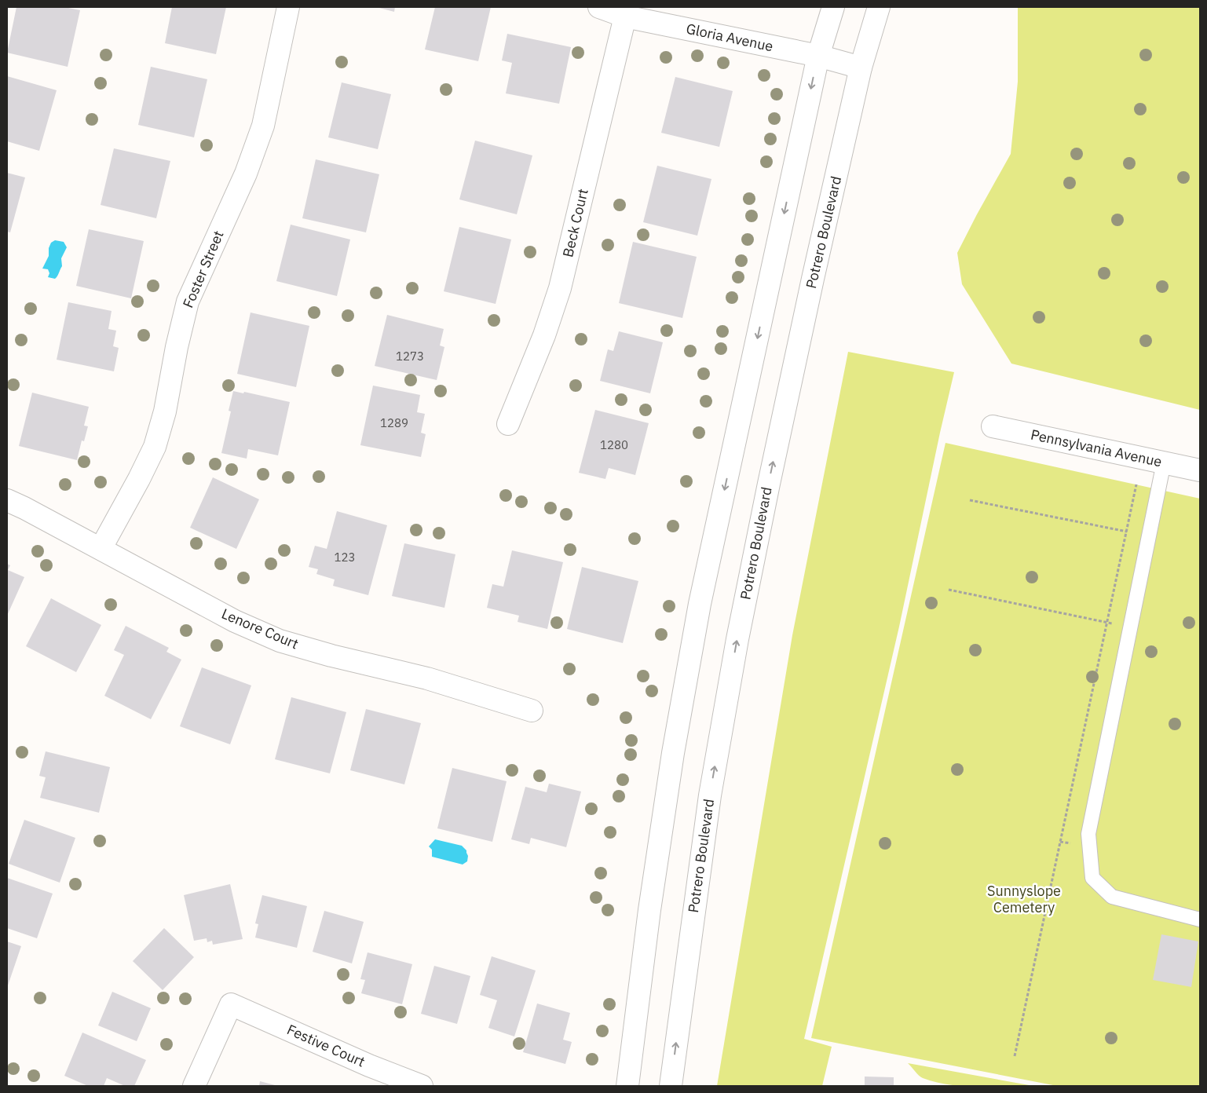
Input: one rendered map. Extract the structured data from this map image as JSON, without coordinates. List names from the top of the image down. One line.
{"streets":{"street":["Gloria Avenue","Beck Court","Potrero Boulevard","Foster Street","Pennsylvania Avenue","Lenore Court","Festive Court"]},"crossings":[["Gloria Avenue","Beck Court"],["Gloria Avenue","Potrero Boulevard"],["Foster Street","Lenore Court"]],"parks":["Sunnyslope Cemetery"],"house_numbers":["1273","1289","1280","123"]}
